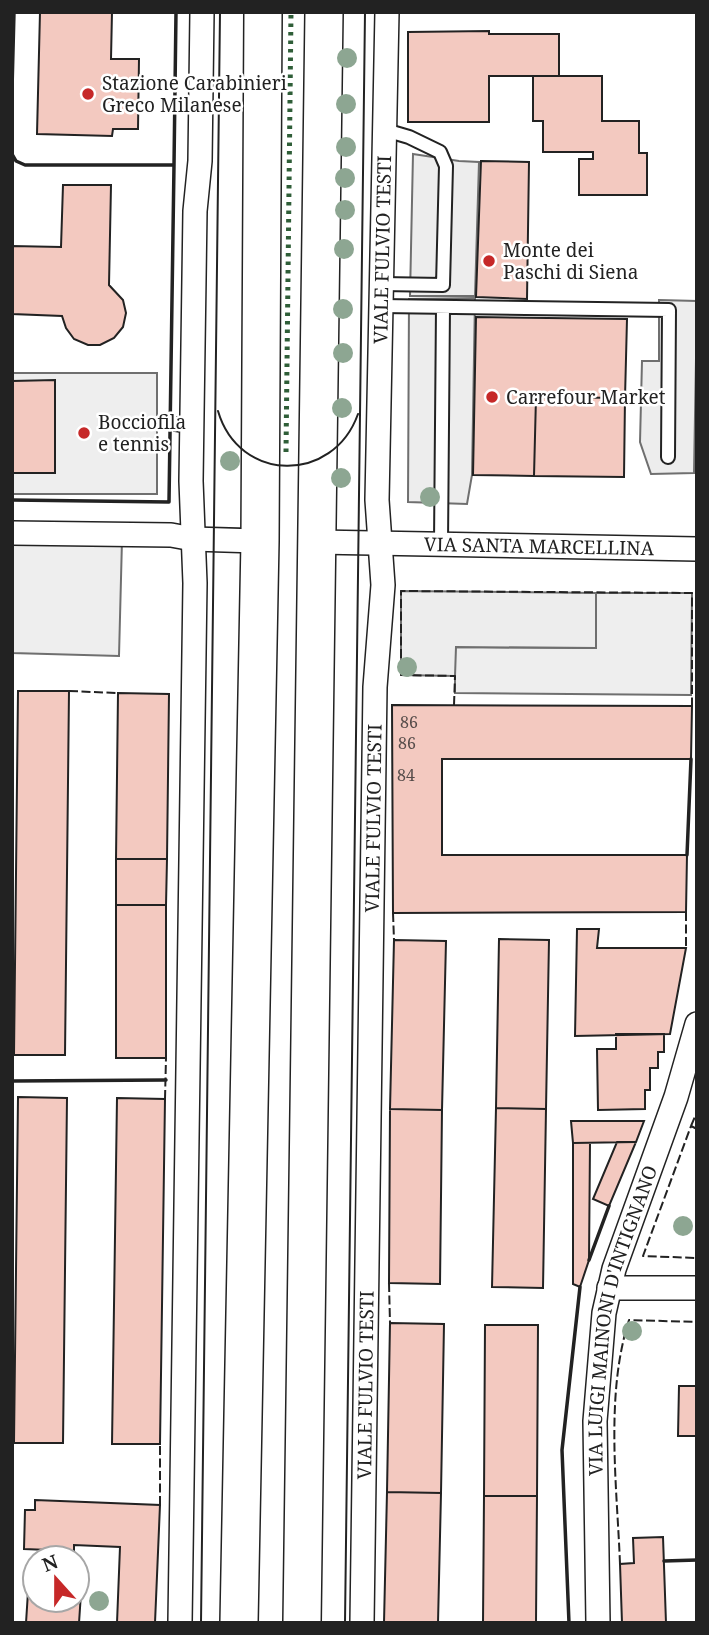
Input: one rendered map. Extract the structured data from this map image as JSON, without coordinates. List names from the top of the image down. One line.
{"streets":{"street":["VIALE FULVIO TESTI","VIA SANTA MARCELLINA","VIA LUIGI MAINONI D'INTIGNANO"]},"crossings":[["VIALE FULVIO TESTI","VIA SANTA MARCELLINA"]],"places":["Stazione Carabinieri Greco Milanese","Monte dei Paschi di Siena","Carrefour Market","Bocciofila e tennis"],"house_numbers":["86","86","84"],"north":"top"}
